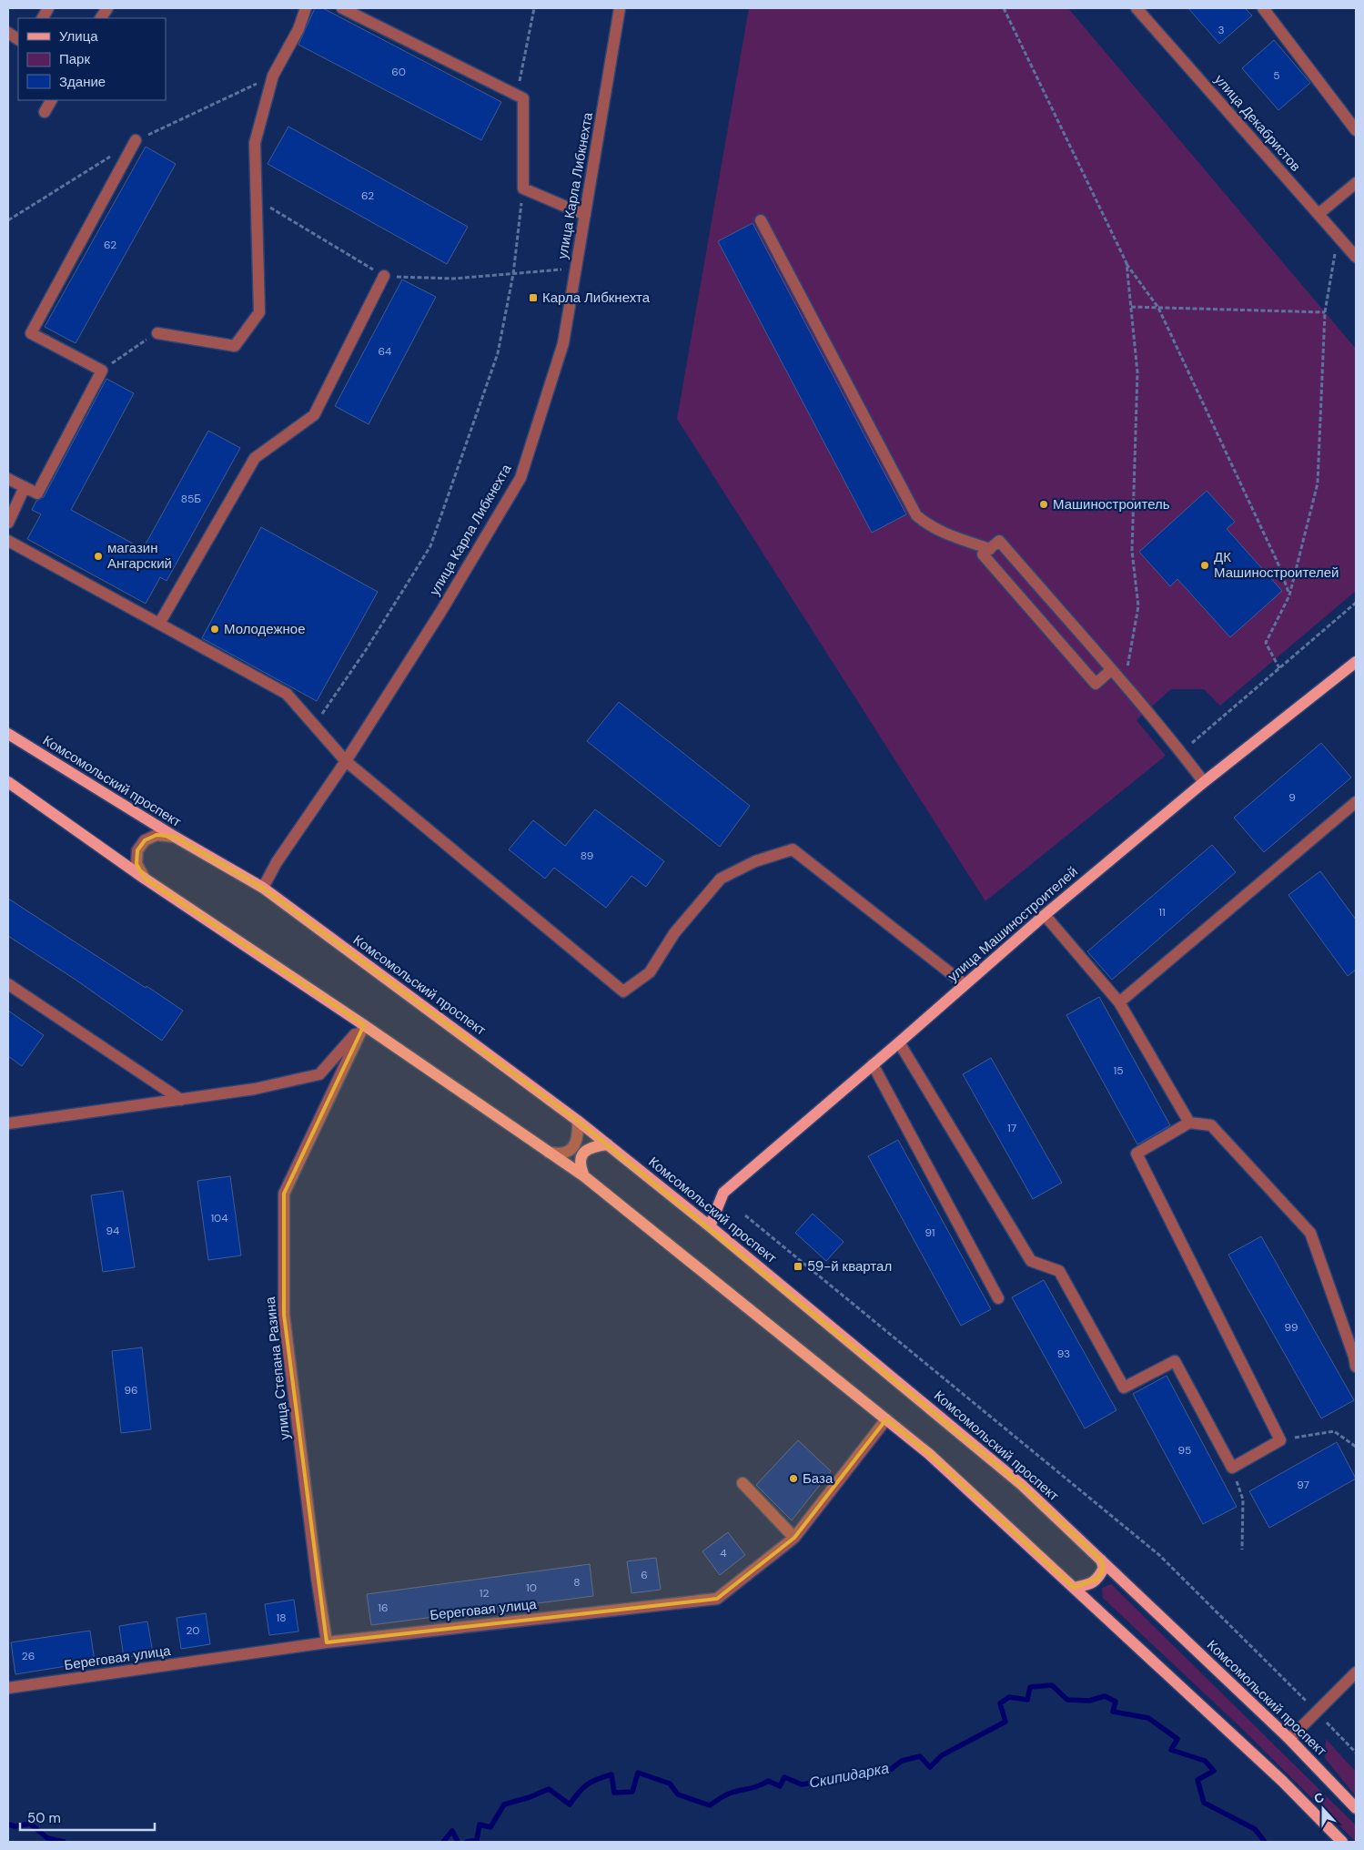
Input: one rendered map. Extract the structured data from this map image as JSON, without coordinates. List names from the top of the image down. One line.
{"streets":{"main road":["Комсомольский проспект","улица Машиностроителей"],"street":["улица Декабристов","улица Карла Либкнехта","улица Степана Разина","Береговая улица"]},"crossings":[["улица Карла Либкнехта","Комсомольский проспект"],["Комсомольский проспект","улица Машиностроителей"],["улица Степана Разина","Береговая улица"]],"water":["Скипидарка"],"places":{"transit":["Карла Либкнехта","59-й квартал"],"other":["Машиностроитель","магазин Ангарский","ДК Машиностроителей","Молодежное","База"]},"house_numbers":["3","60","5","62","62","64","85Б","9","89","11","15","17","104","94","91","99","93","96","95","97","4","6","8","10","12","16","18","20","26"],"legend":["Улица","Парк","Здание"],"scale_bar":"50 m","north":"top"}
